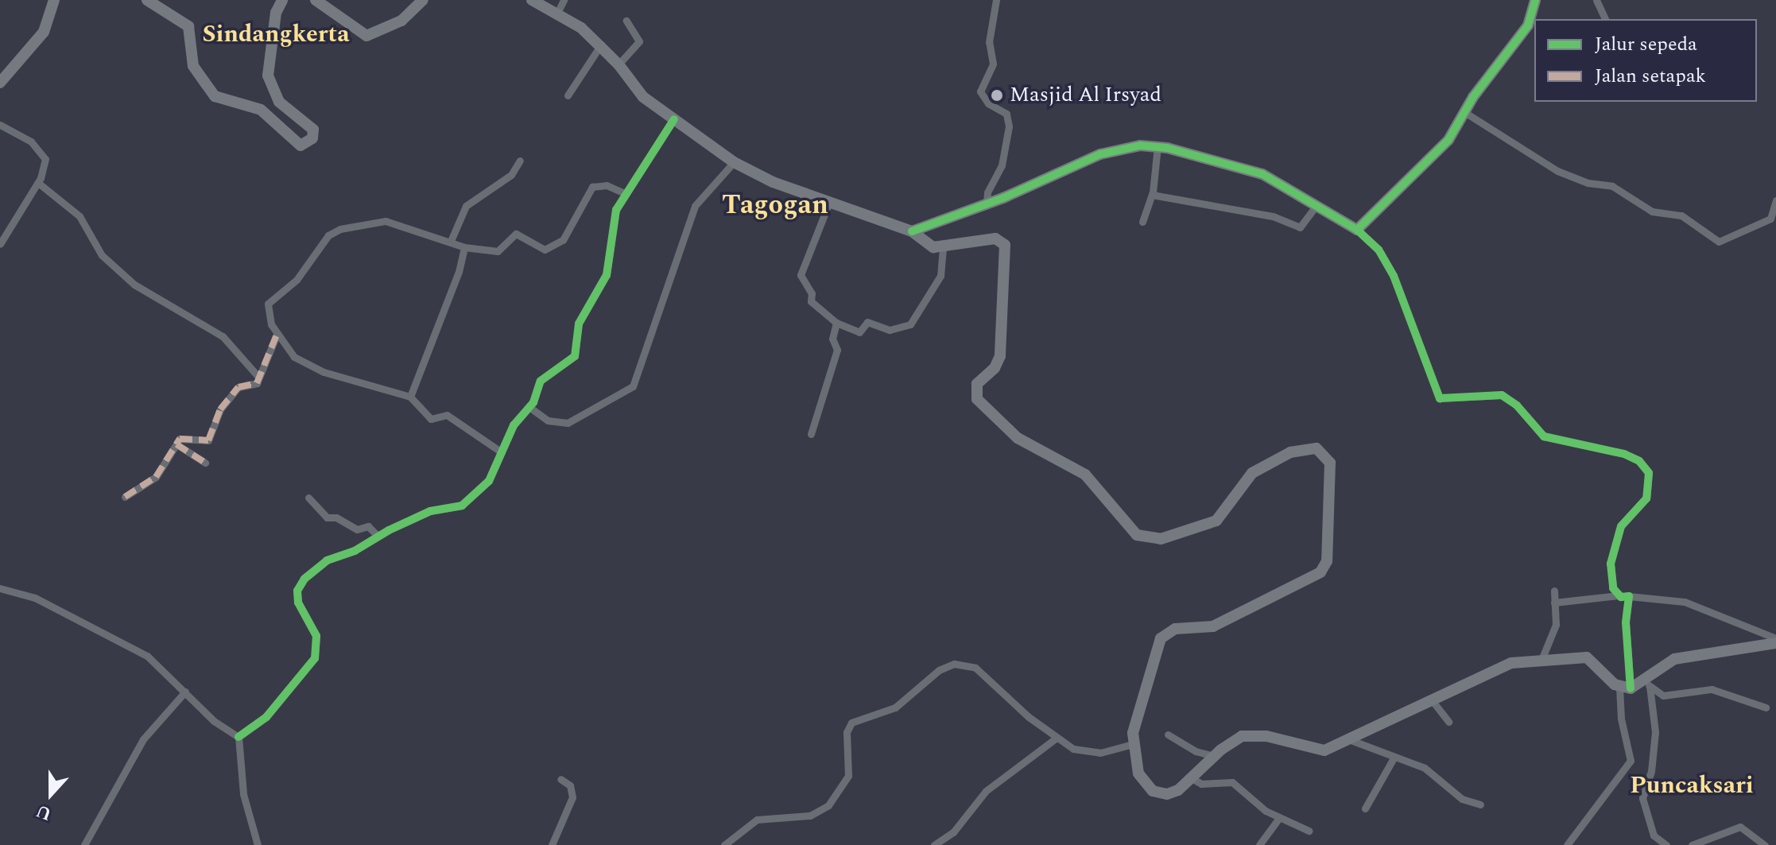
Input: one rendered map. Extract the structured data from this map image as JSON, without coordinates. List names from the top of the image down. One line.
{"districts":["Sindangkerta","Tagogan","Puncaksari"],"places":["Masjid Al Irsyad"],"legend":["Jalur sepeda","Jalan setapak"],"north":"bottom"}
